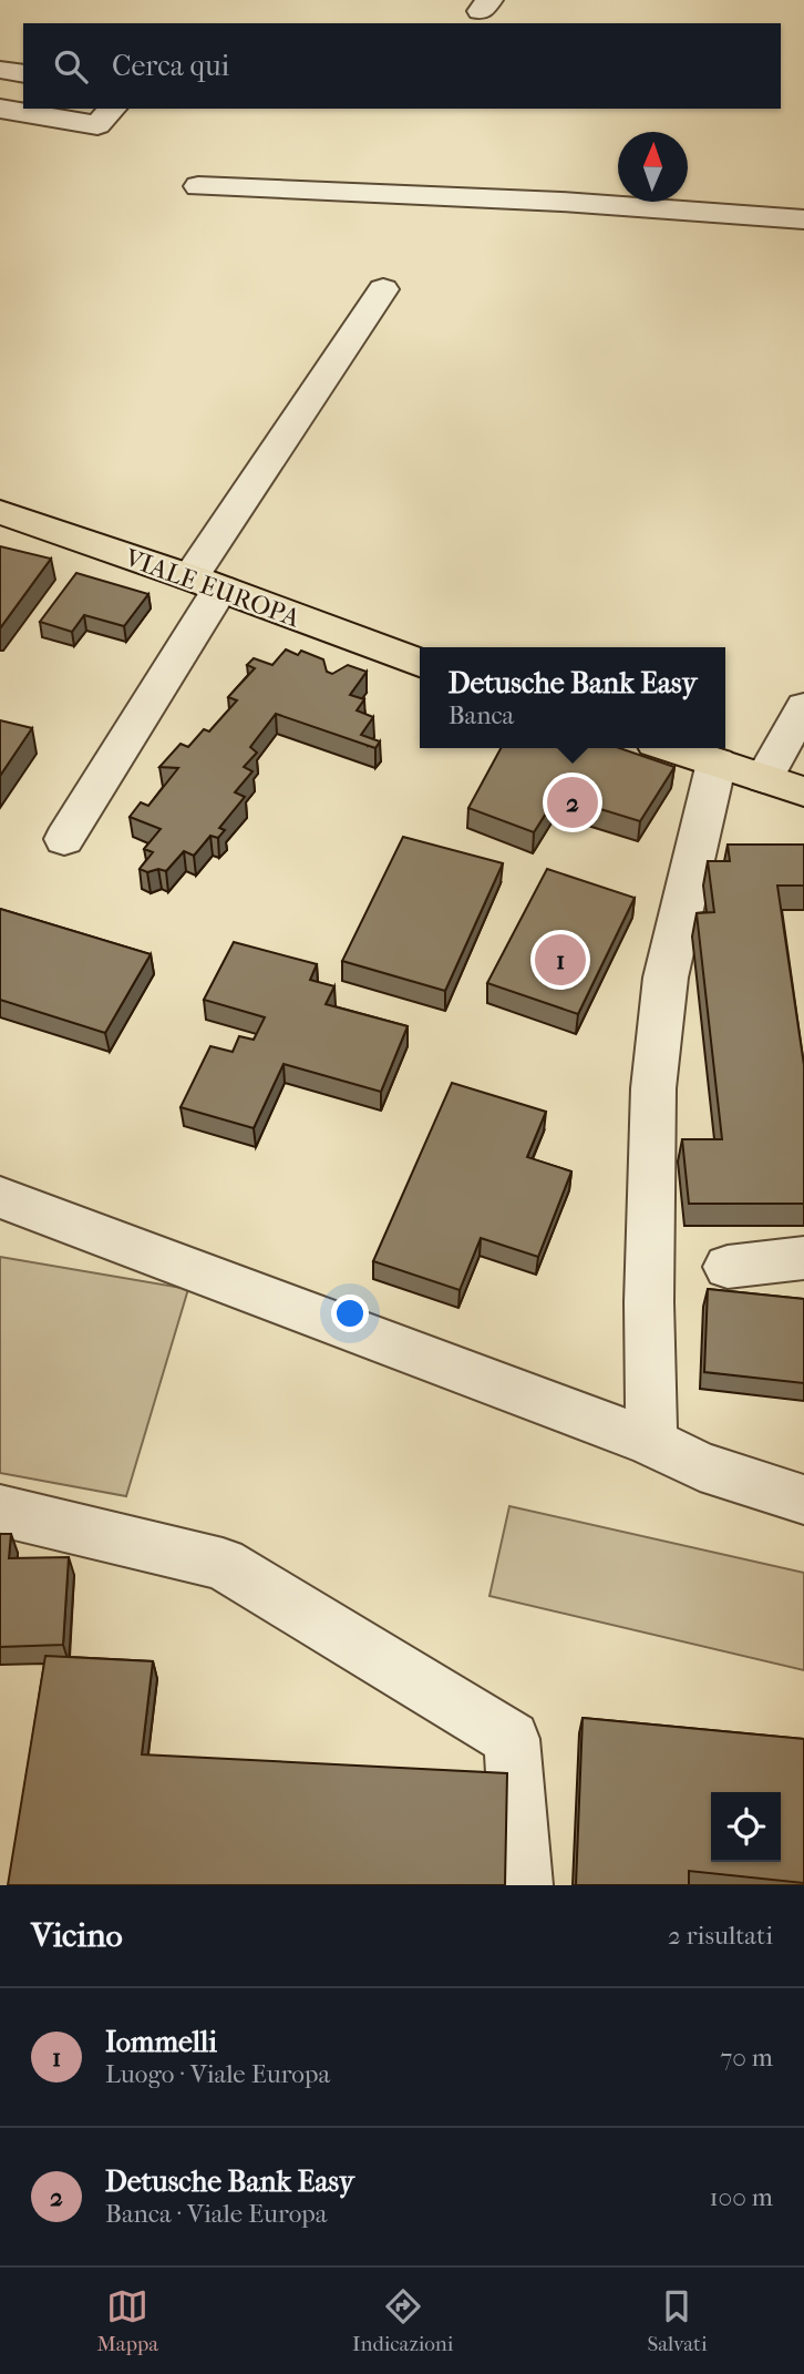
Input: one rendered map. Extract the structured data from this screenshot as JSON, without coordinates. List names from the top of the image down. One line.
{"streets":{"main road":["VIALE EUROPA"]},"north":"top","page":{"search":"Cerca qui","popup":["Detusche Bank Easy","Banca"],"pins":["2","1"],"heading":["Vicino","2 risultati"],"list":[{"mark":"1","name":"Iommelli","note":"Luogo · Viale Europa","value":"70 m"},{"mark":"2","name":"Detusche Bank Easy","note":"Banca · Viale Europa","value":"100 m"}],"nav":["Mappa","Indicazioni","Salvati"]}}
